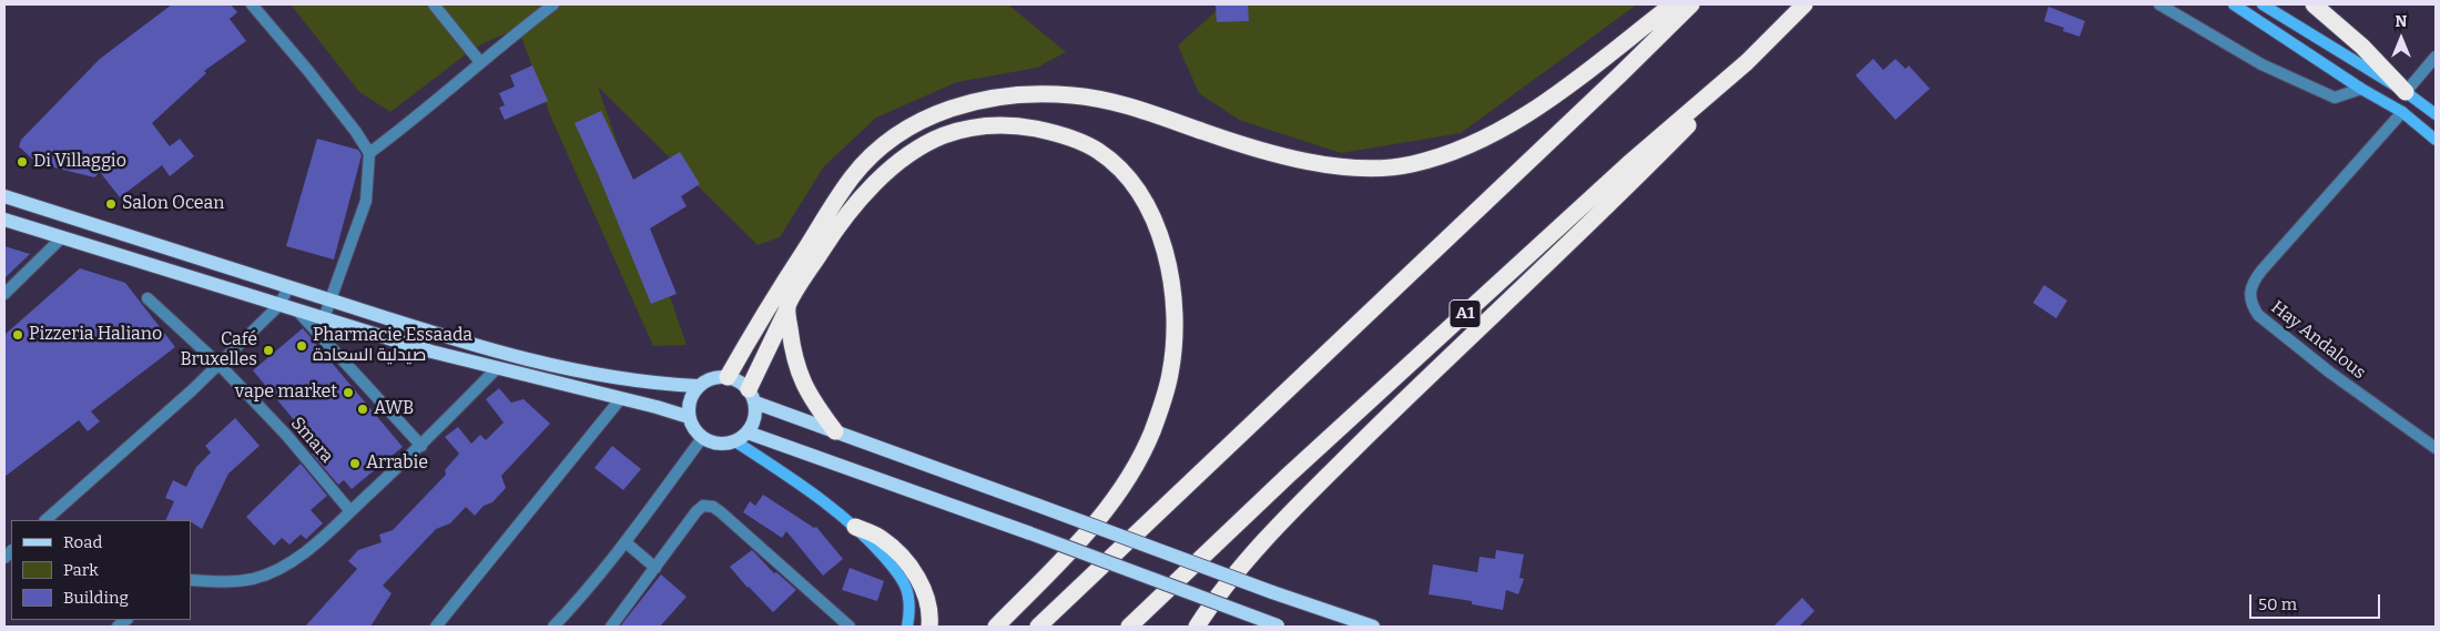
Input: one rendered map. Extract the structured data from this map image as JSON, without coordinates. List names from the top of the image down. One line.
{"streets":{"highway":["A1"],"street":["Hay Andalous","Smara"]},"places":["Di Villaggio","Salon Ocean","Pizzeria Haliano","Pharmacie Essaada صيدلية السعادة","Café Bruxelles","vape market","AWB","Arrabie"],"legend":["Road","Park","Building"],"scale_bar":"50 m","north":"top"}
